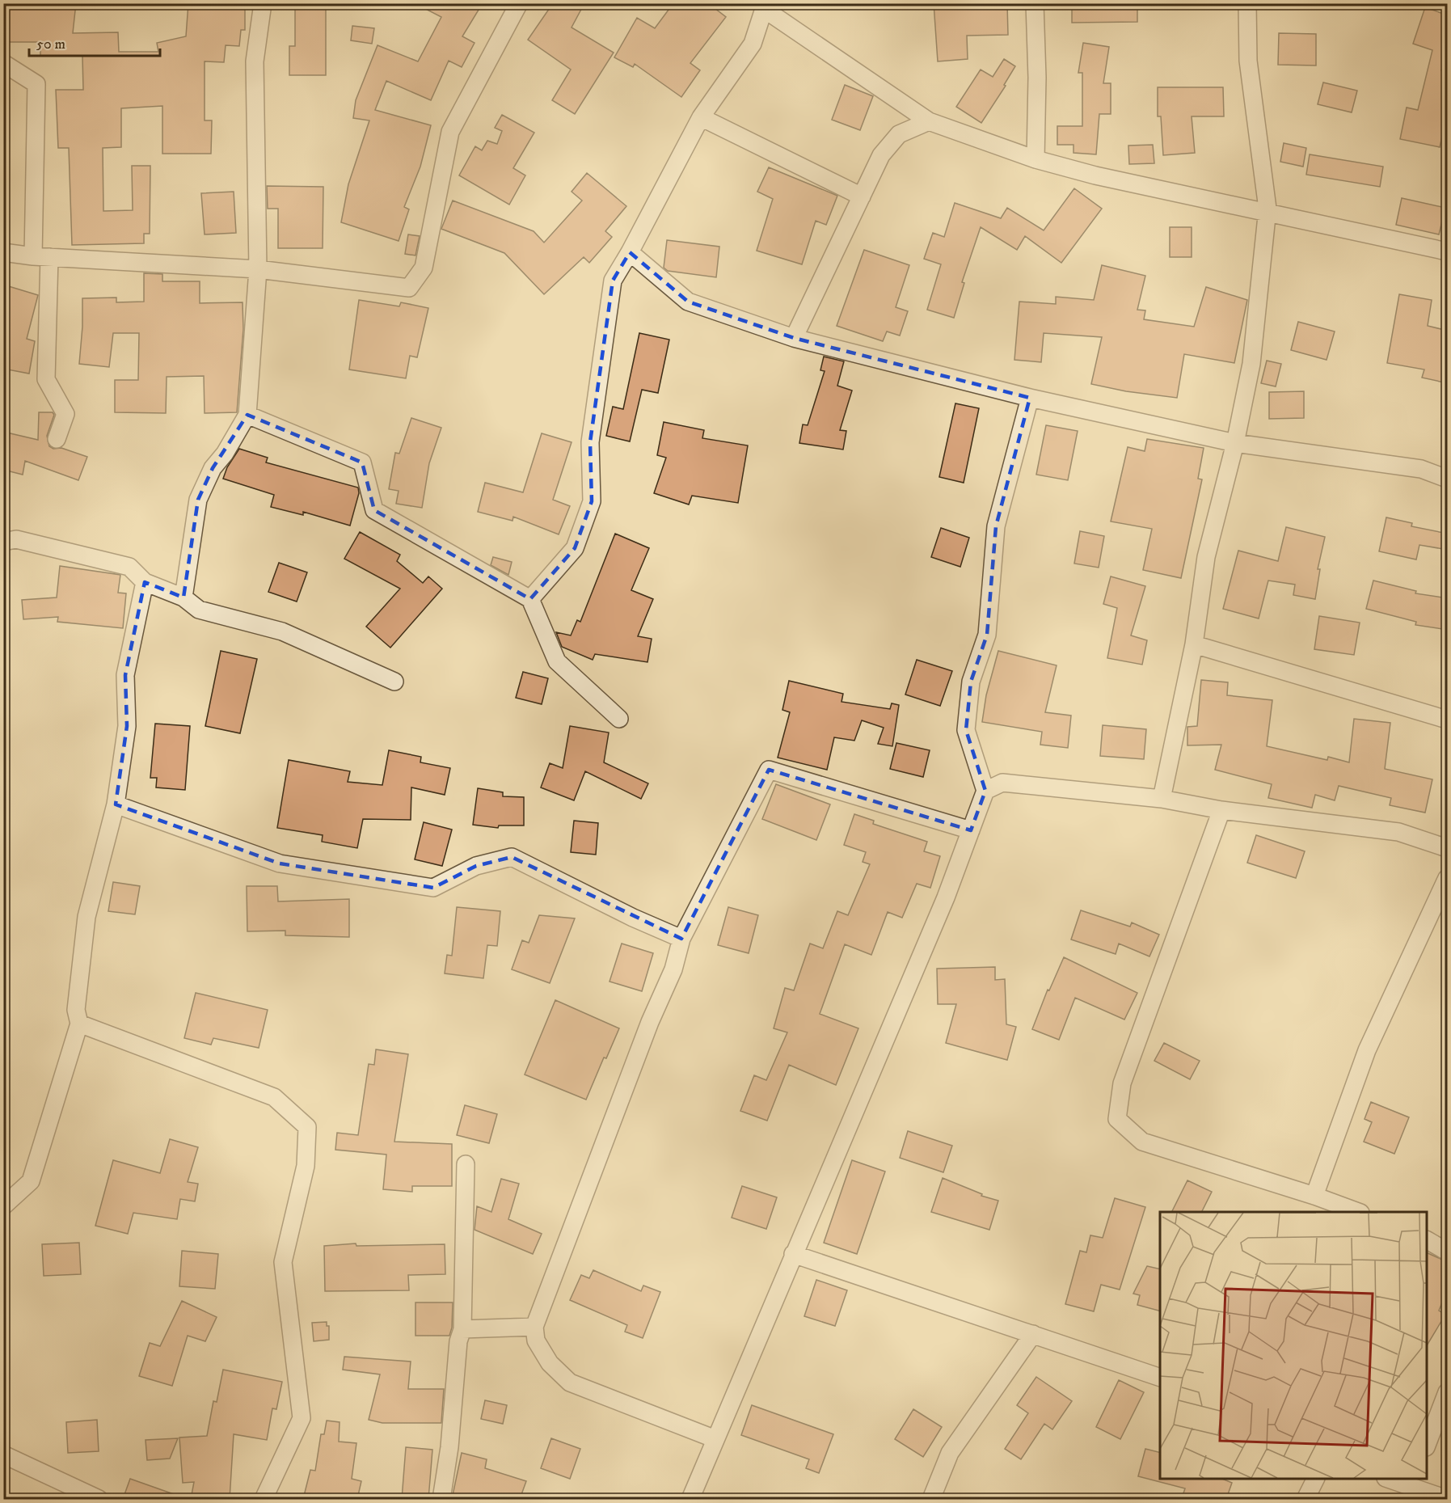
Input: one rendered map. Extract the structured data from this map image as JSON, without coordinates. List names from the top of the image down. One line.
{"scale_bar":"50 m"}
